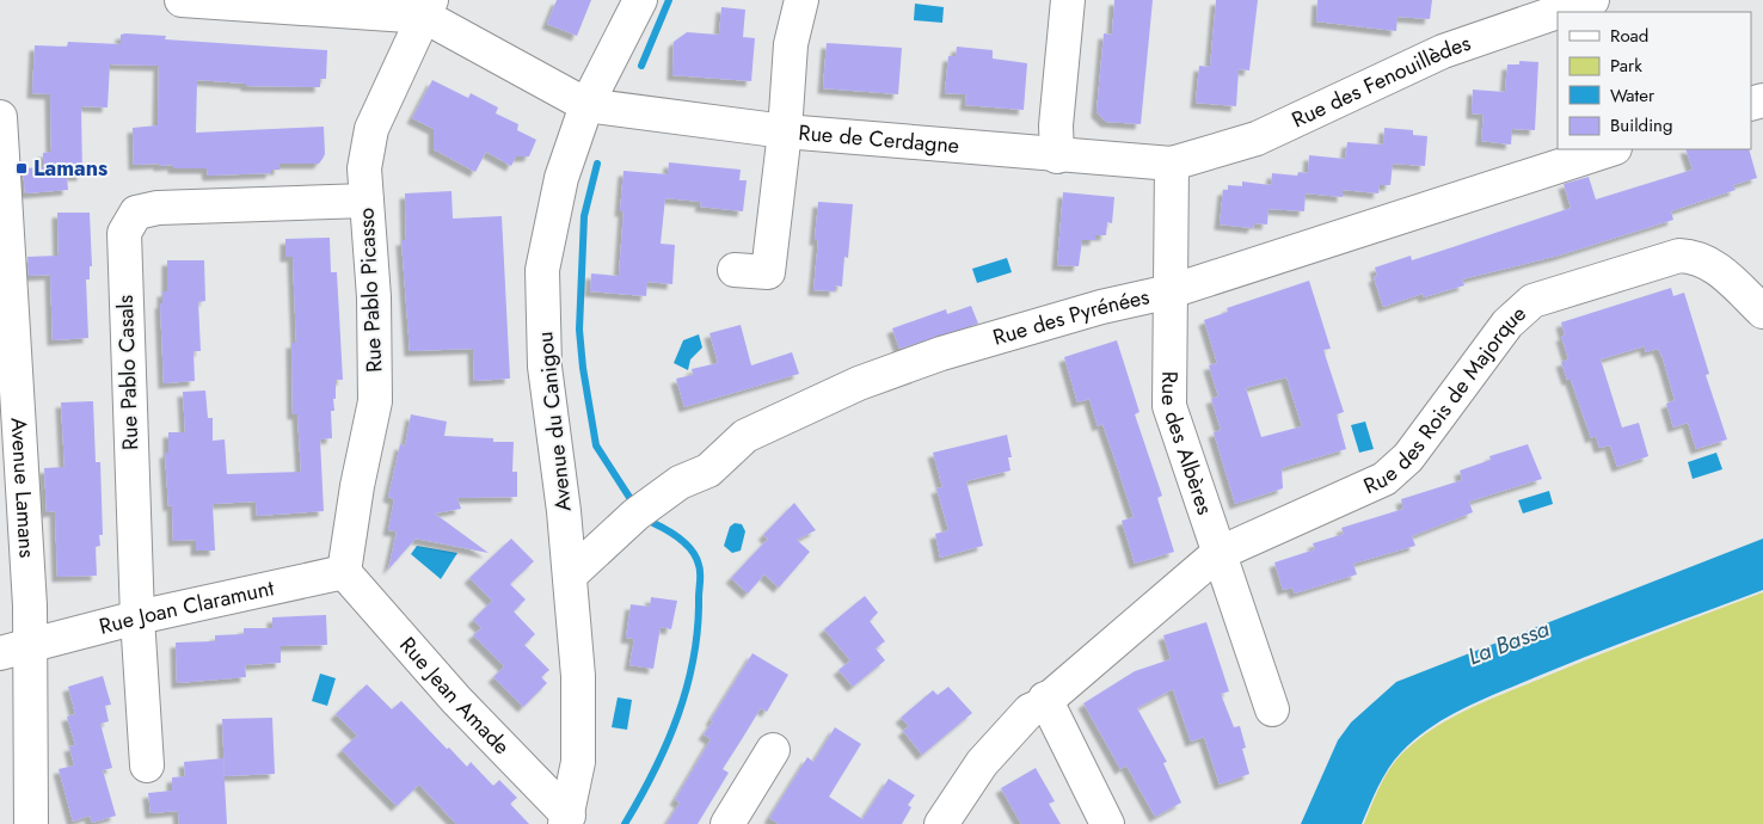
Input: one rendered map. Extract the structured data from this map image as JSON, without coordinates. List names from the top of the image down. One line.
{"streets":{"street":["Rue des Fenouillèdes","Rue de Cerdagne","Rue Pablo Picasso","Rue des Pyrénées","Rue Pablo Casals","Rue des Rois de Majorque","Avenue du Canigou","Rue des Albères","Avenue Lamans","Rue Joan Claramunt","Rue Jean Amade"]},"crossings":[["Rue des Fenouillèdes","Rue de Cerdagne"],["Rue des Fenouillèdes","Rue des Albères"],["Rue de Cerdagne","Avenue du Canigou"],["Rue de Cerdagne","Rue des Albères"],["Rue Pablo Picasso","Rue Pablo Casals"],["Rue Pablo Picasso","Rue Joan Claramunt"],["Rue Pablo Picasso","Rue Jean Amade"],["Rue des Pyrénées","Avenue du Canigou"],["Rue des Pyrénées","Rue des Albères"],["Rue Pablo Casals","Rue Joan Claramunt"],["Rue des Rois de Majorque","Rue des Albères"],["Avenue du Canigou","Rue Jean Amade"],["Avenue Lamans","Rue Joan Claramunt"],["Rue Joan Claramunt","Rue Jean Amade"]],"water":["La Bassa"],"places":{"transit":["Lamans"]},"legend":["Road","Park","Water","Building"]}
